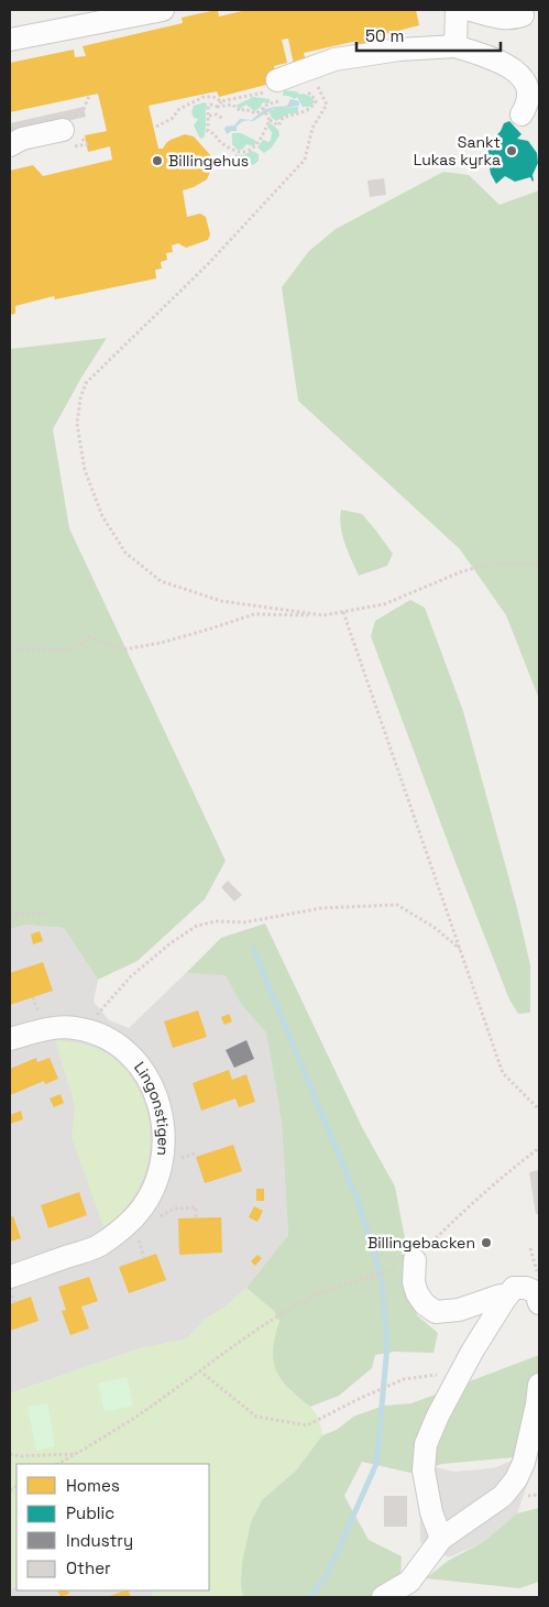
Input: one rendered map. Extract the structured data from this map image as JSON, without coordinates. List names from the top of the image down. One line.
{"streets":{"street":["Lingonstigen"]},"places":["Sankt Lukas kyrka","Billingehus","Billingebacken"],"legend":["Homes","Public","Industry","Other"],"scale_bar":"50 m"}
